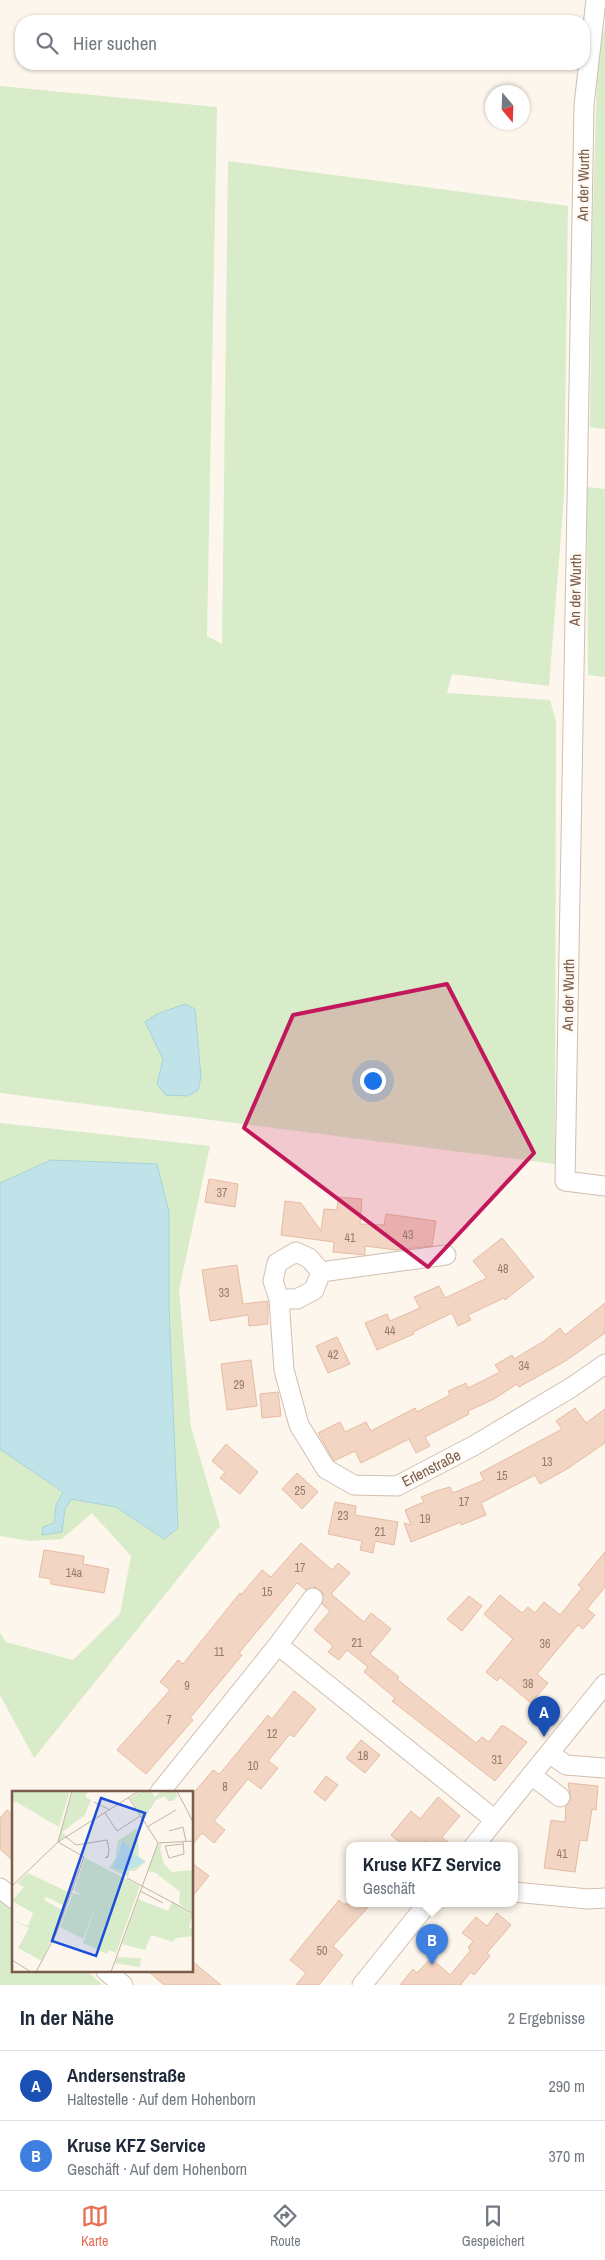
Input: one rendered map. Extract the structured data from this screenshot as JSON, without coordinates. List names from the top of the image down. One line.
{"streets":{"street":["An der Wurth","Erlenstraße"]},"house_numbers":["37","43","41","48","33","44","42","34","29","13","15","25","17","23","19","21","17","14a","15","21","36","11","38","9","7","12","18","31","10","8","41","50"],"north":"bottom","page":{"search":"Hier suchen","pins":["A","B"],"popup":["Kruse KFZ Service","Geschäft"],"heading":["In der Nähe","2 Ergebnisse"],"list":[{"mark":"A","name":"Andersenstraße","note":"Haltestelle · Auf dem Hohenborn","value":"290 m"},{"mark":"B","name":"Kruse KFZ Service","note":"Geschäft · Auf dem Hohenborn","value":"370 m"}],"nav":["Karte","Route","Gespeichert"]}}
